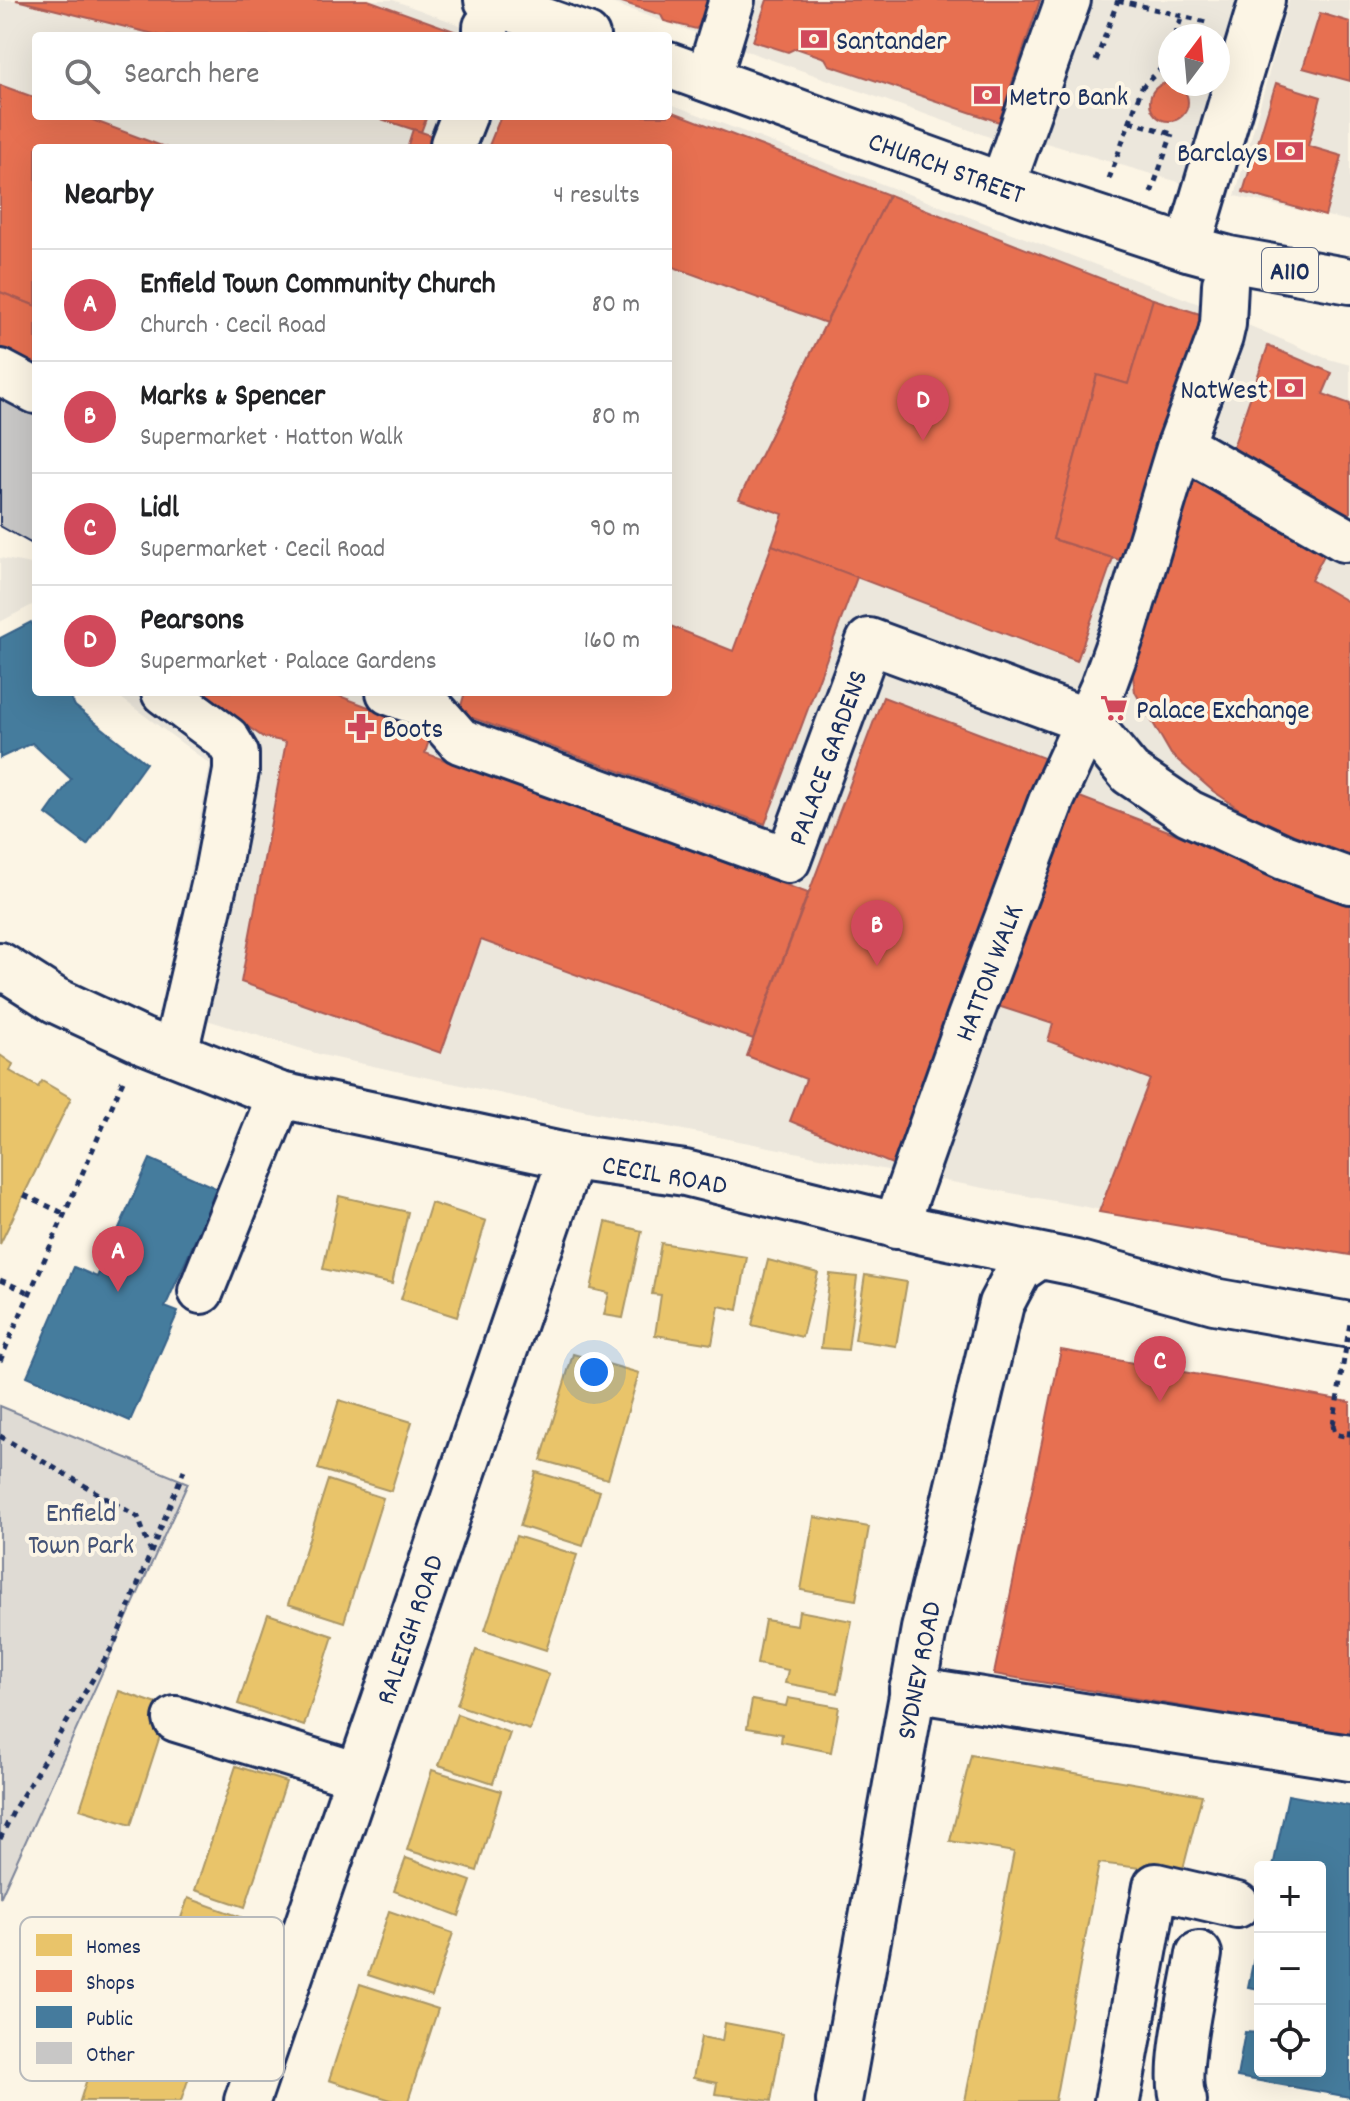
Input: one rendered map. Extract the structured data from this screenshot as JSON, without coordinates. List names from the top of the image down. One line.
{"streets":{"street":["CHURCH STREET","A110","PALACE GARDENS","HATTON WALK","CECIL ROAD","RALEIGH ROAD","SYDNEY ROAD"]},"crossings":[["CHURCH STREET","A110"],["CHURCH STREET","HATTON WALK"],["A110","HATTON WALK"],["PALACE GARDENS","HATTON WALK"],["HATTON WALK","CECIL ROAD"],["CECIL ROAD","RALEIGH ROAD"],["CECIL ROAD","SYDNEY ROAD"]],"parks":["Enfield Town Park"],"places":{"bank":["Santander","Metro Bank","Barclays","NatWest"],"supermarket":["Palace Exchange"],"pharmacy":["Boots"]},"legend":["Homes","Shops","Public","Other"],"north":"top","page":{"search":"Search here","heading":["Nearby","4 results"],"list":[{"mark":"A","name":"Enfield Town Community Church","note":"Church · Cecil Road","value":"80 m"},{"mark":"B","name":"Marks & Spencer","note":"Supermarket · Hatton Walk","value":"80 m"},{"mark":"C","name":"Lidl","note":"Supermarket · Cecil Road","value":"90 m"},{"mark":"D","name":"Pearsons","note":"Supermarket · Palace Gardens","value":"160 m"}],"pins":["D","B","A","C"],"map_buttons":["+","−"]}}
